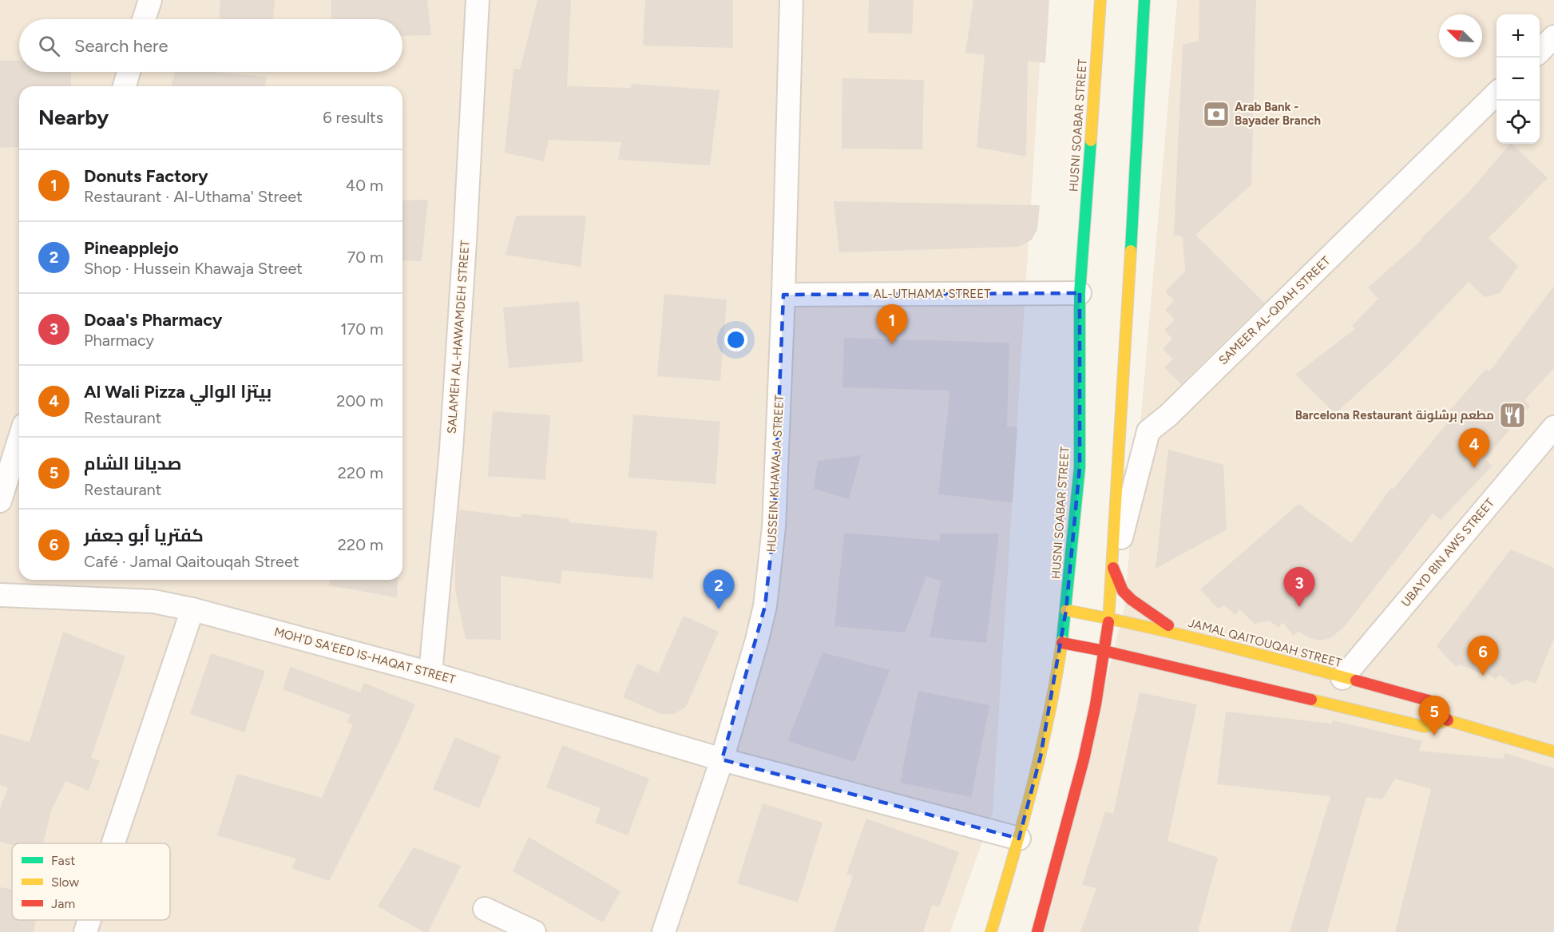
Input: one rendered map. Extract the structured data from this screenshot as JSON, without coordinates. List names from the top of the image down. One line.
{"streets":{"main road":["HUSNI SOABAR STREET","JAMAL QAITOUQAH STREET"],"street":["AL-UTHAMA' STREET","SAMEER AL-QDAH STREET","SALAMEH AL-HAWAMDEH STREET","HUSSEIN KHAWAJA STREET","UBAYD BIN AWS STREET","MOH'D SA'EED IS-HAQAT STREET"]},"crossings":[["HUSNI SOABAR STREET","AL-UTHAMA' STREET"],["HUSNI SOABAR STREET","JAMAL QAITOUQAH STREET"],["HUSNI SOABAR STREET","MOH'D SA'EED IS-HAQAT STREET"],["AL-UTHAMA' STREET","HUSSEIN KHAWAJA STREET"],["SALAMEH AL-HAWAMDEH STREET","MOH'D SA'EED IS-HAQAT STREET"],["HUSSEIN KHAWAJA STREET","MOH'D SA'EED IS-HAQAT STREET"],["UBAYD BIN AWS STREET","JAMAL QAITOUQAH STREET"]],"places":{"bank":["Arab Bank - Bayader Branch"],"restaurant":["Barcelona Restaurant مطعم برشلونة"]},"legend":["Fast","Slow","Jam"],"north":"top left","page":{"map_buttons":["+","−"],"search":"Search here","heading":["Nearby","6 results"],"list":[{"mark":"1","name":"Donuts Factory","note":"Restaurant · Al-Uthama' Street","value":"40 m"},{"mark":"2","name":"Pineapplejo","note":"Shop · Hussein Khawaja Street","value":"70 m"},{"mark":"3","name":"Doaa's Pharmacy","note":"Pharmacy","value":"170 m"},{"mark":"4","name":"Al Wali Pizza بيتزا الوالي","note":"Restaurant","value":"200 m"},{"mark":"5","name":"صديانا الشام","note":"Restaurant","value":"220 m"},{"mark":"6","name":"كفتريا أبو جعفر","note":"Café · Jamal Qaitouqah Street","value":"220 m"}],"pins":["1","4","3","2","6","5"]}}
